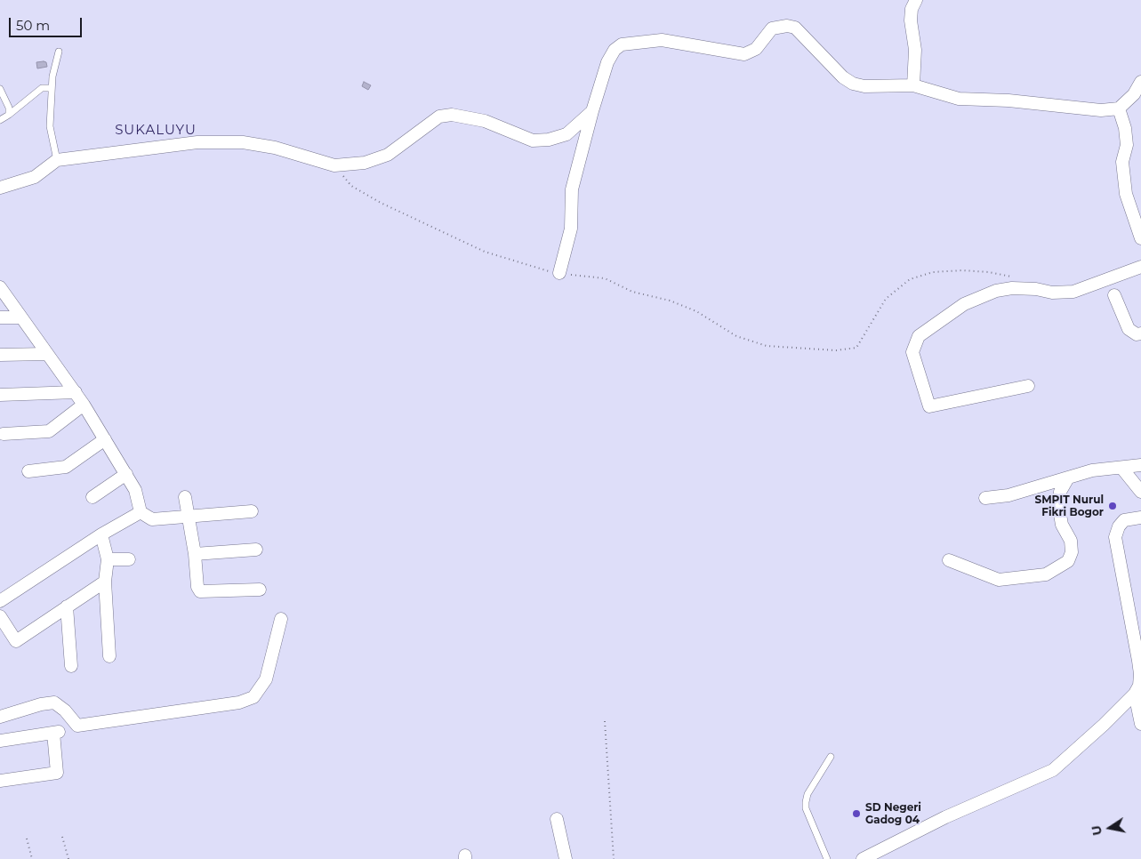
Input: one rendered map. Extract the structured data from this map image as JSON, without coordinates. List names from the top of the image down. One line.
{"districts":["SUKALUYU"],"places":["SMPIT Nurul Fikri Bogor","SD Negeri Gadog 04"],"scale_bar":"50 m","north":"left"}
